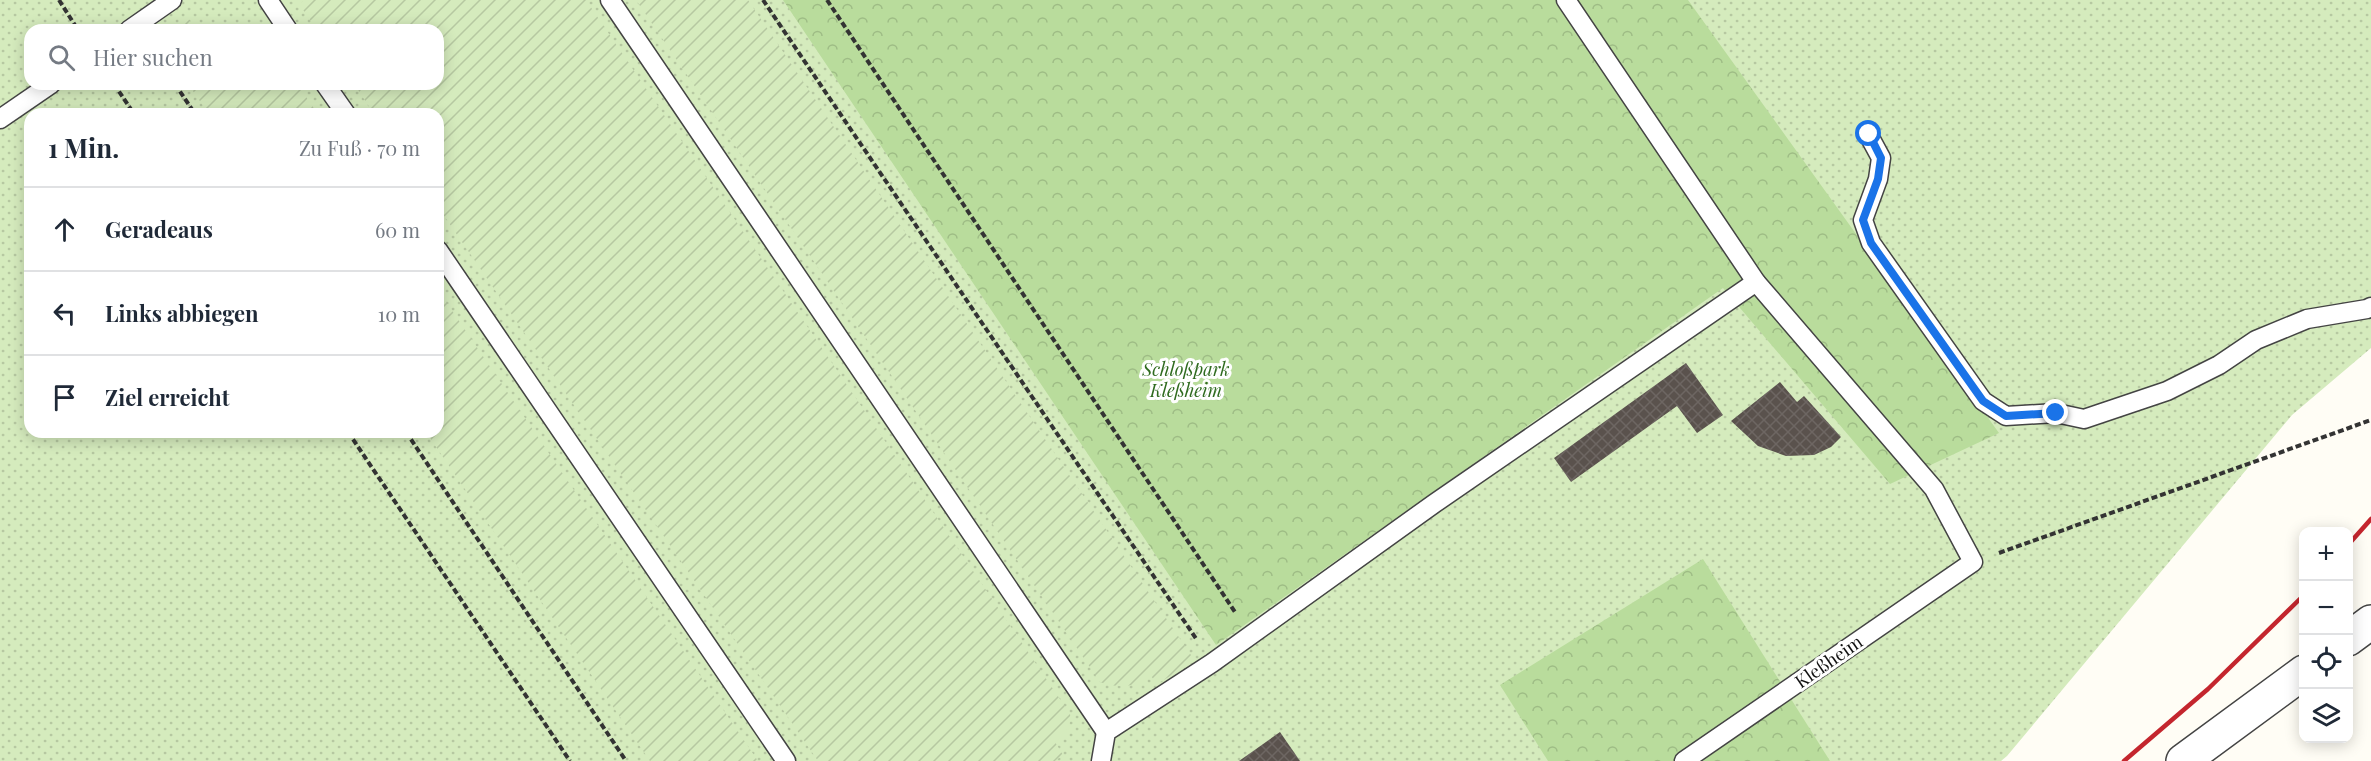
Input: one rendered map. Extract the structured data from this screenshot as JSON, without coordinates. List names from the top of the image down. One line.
{"streets":{"lane":["Kleßheim"]},"parks":["Schloßpark Kleßheim"],"page":{"search":"Hier suchen","heading":["1 Min.","Zu Fuß · 70 m"],"list":[["Geradeaus","60 m"],["Links abbiegen","10 m"],"Ziel erreicht"],"map_buttons":["+","−"]}}
